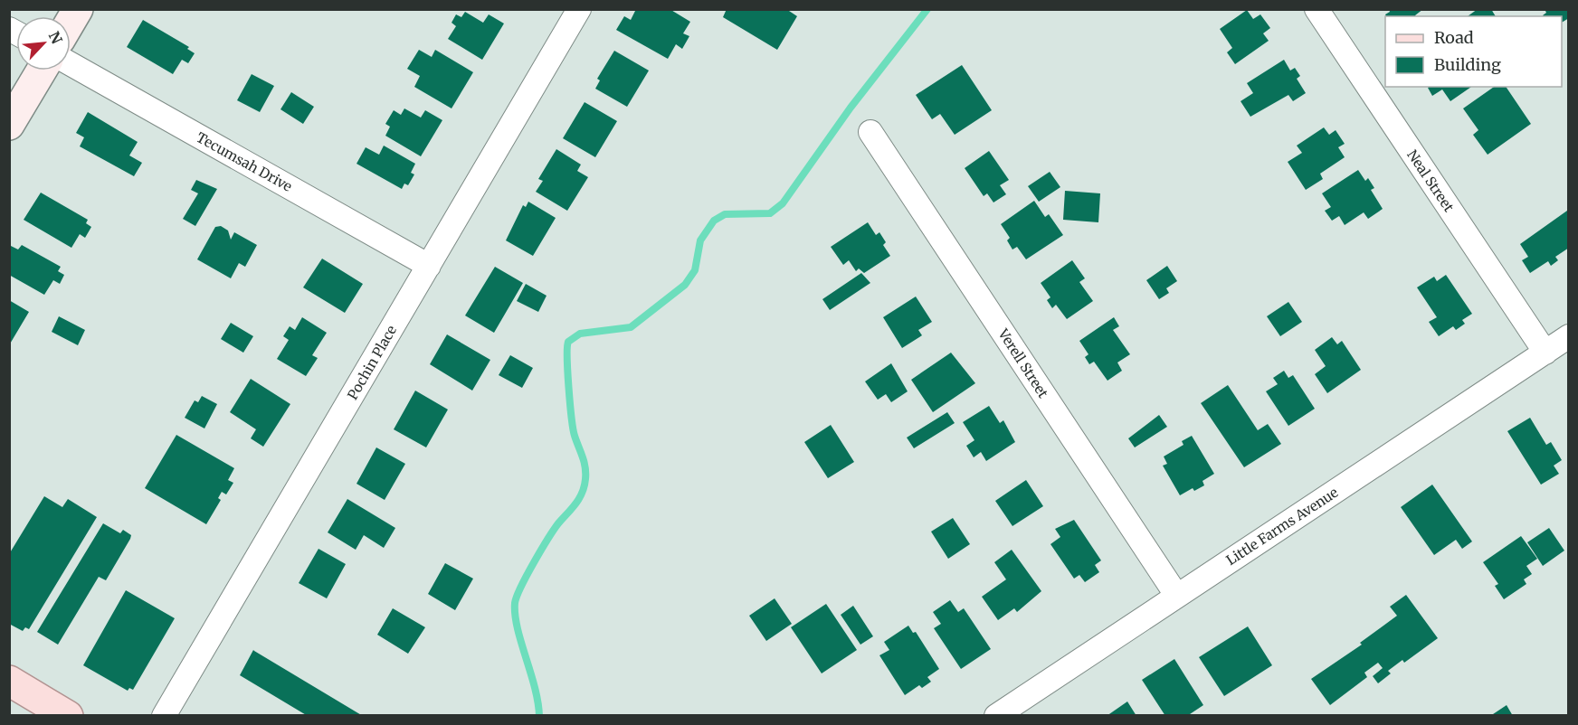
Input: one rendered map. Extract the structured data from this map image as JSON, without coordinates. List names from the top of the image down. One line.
{"streets":{"street":["Tecumsah Drive","Neal Street","Pochin Place","Verell Street","Little Farms Avenue"]},"crossings":[["Tecumsah Drive","Pochin Place"],["Neal Street","Little Farms Avenue"],["Verell Street","Little Farms Avenue"]],"legend":["Road","Building"],"north":"top right"}
